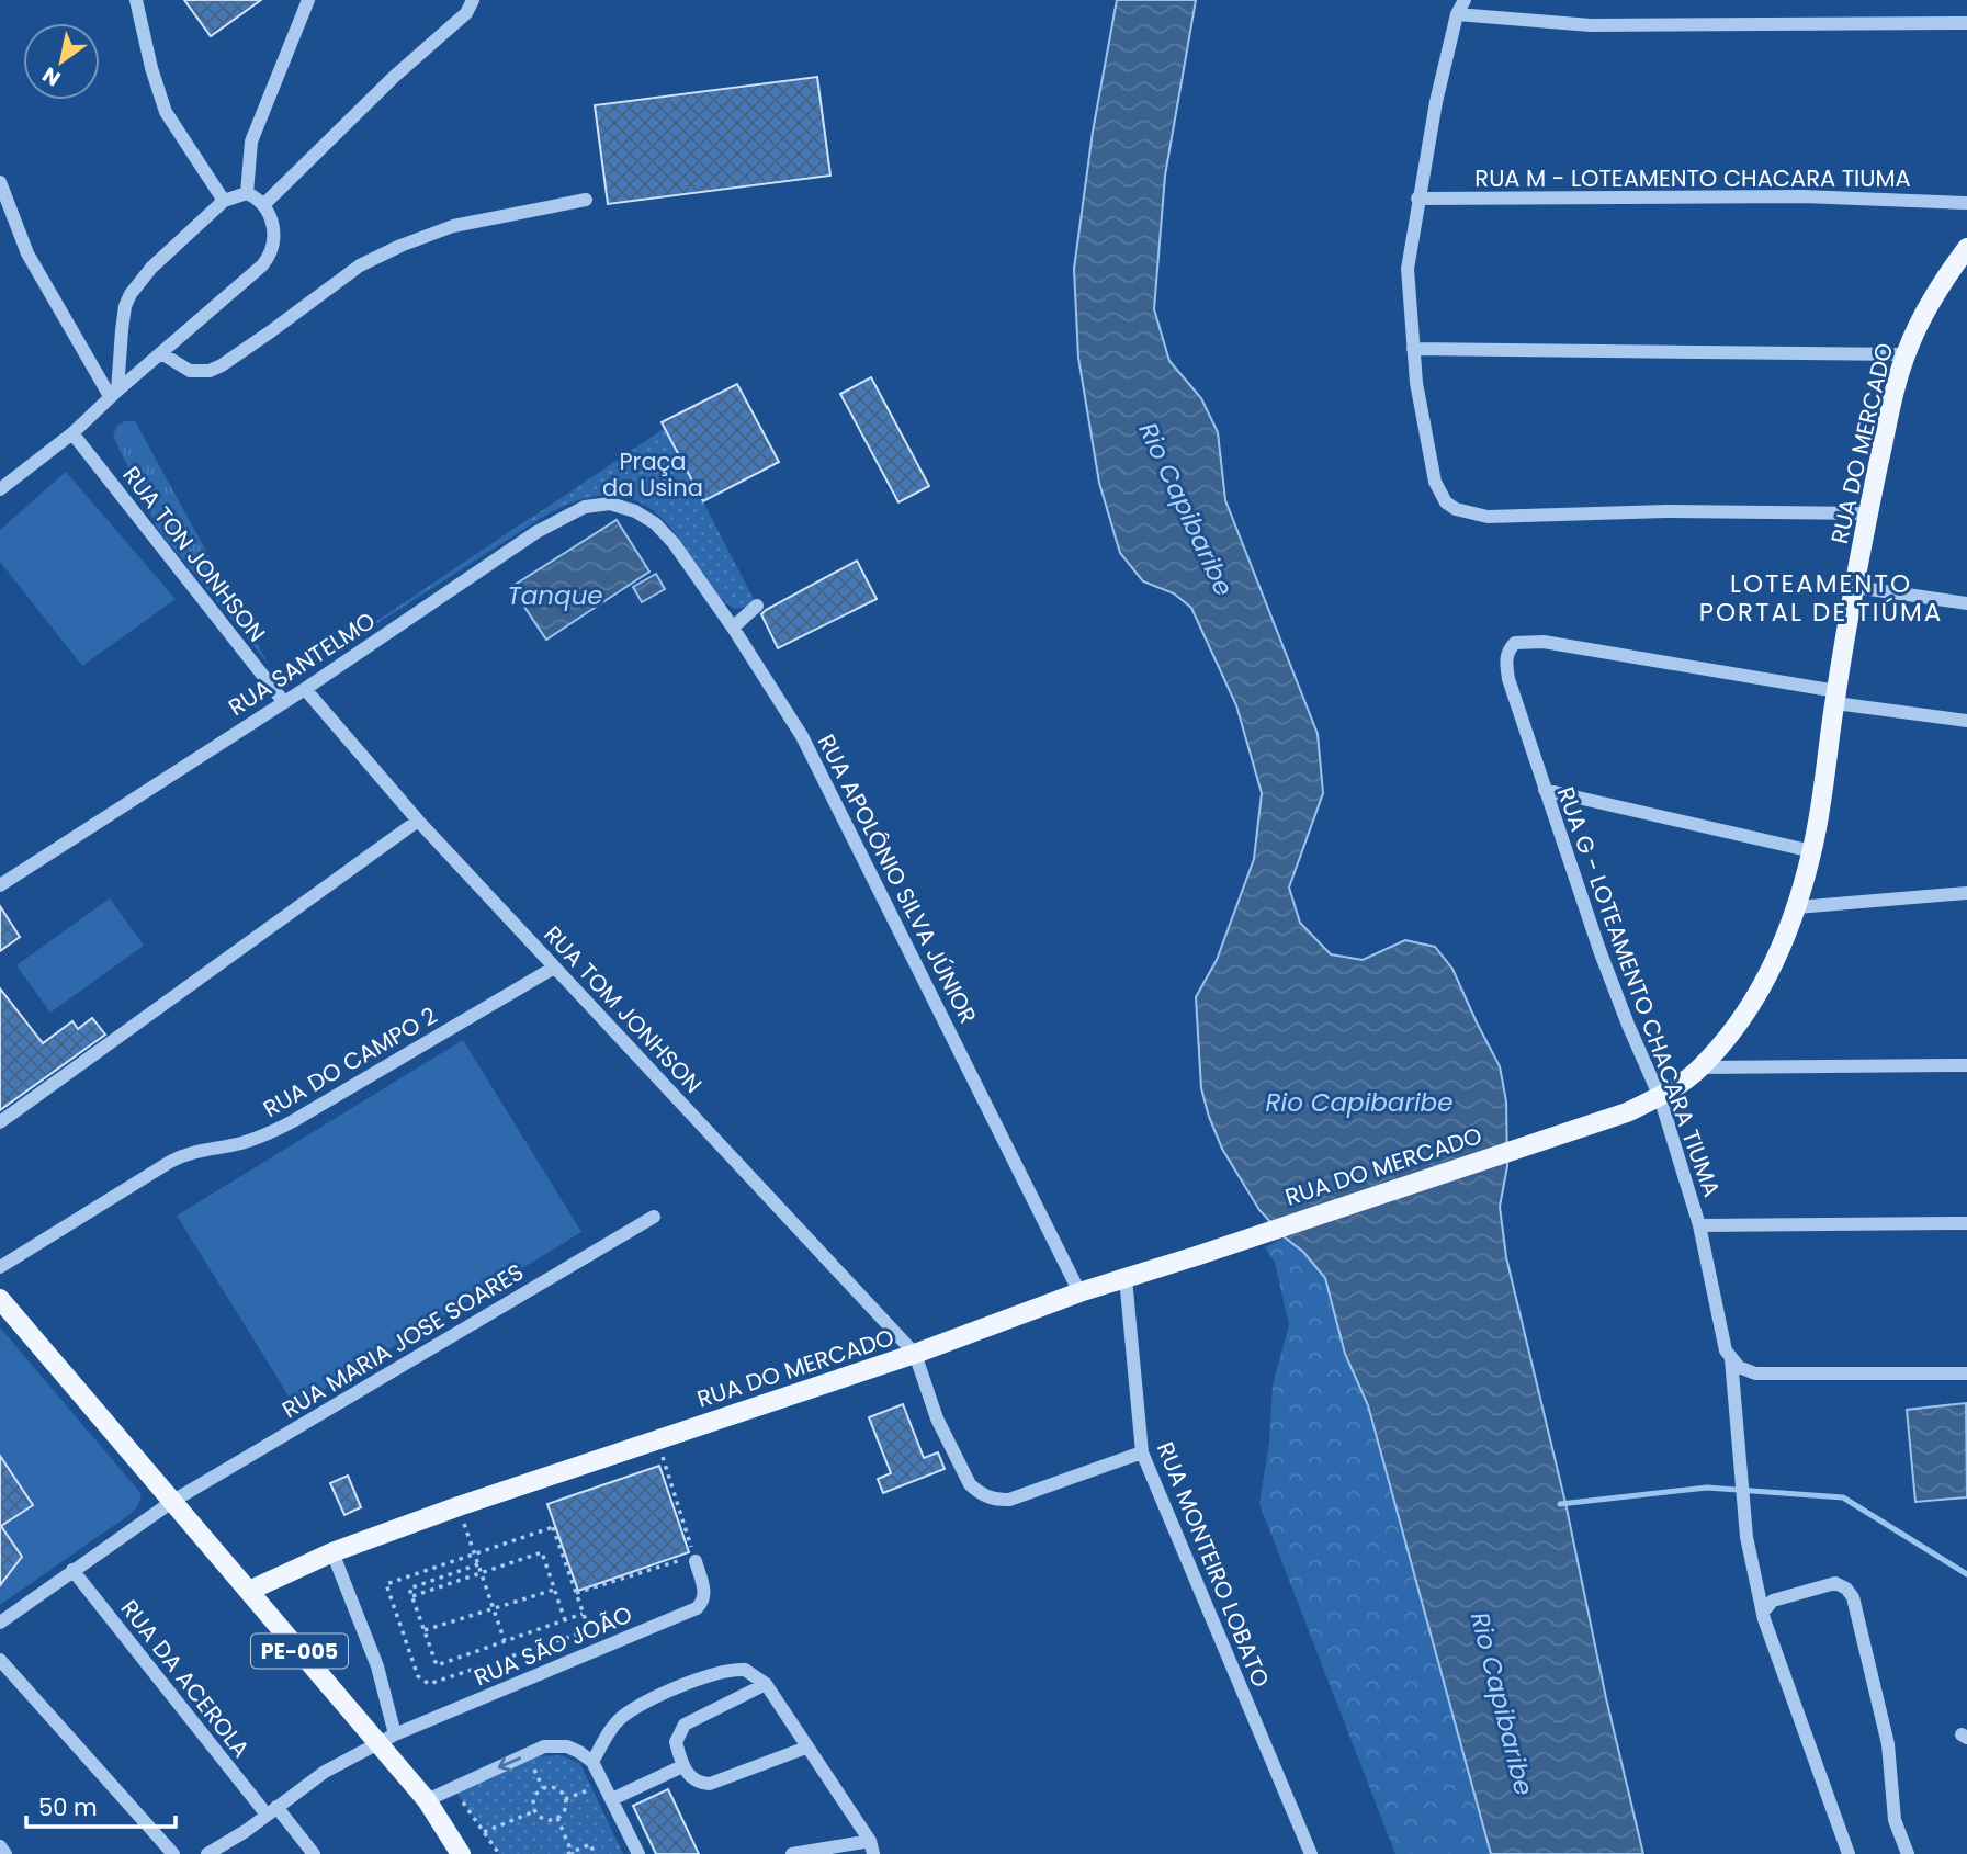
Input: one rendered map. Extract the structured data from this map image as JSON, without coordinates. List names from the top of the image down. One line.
{"streets":{"main road":["RUA DO MERCADO","PE-005"],"street":["RUA M - LOTEAMENTO CHACARA TIUMA","RUA TON JONHSON","RUA SANTELMO","RUA APOLÔNIO SILVA JÚNIOR","RUA G - LOTEAMENTO CHACARA TIUMA","RUA TOM JONHSON","RUA DO CAMPO 2","RUA MARIA JOSE SOARES","RUA MONTEIRO LOBATO","RUA SÃO JOÃO","RUA DA ACEROLA"]},"crossings":[["RUA DO MERCADO","RUA APOLÔNIO SILVA JÚNIOR"],["RUA DO MERCADO","RUA G - LOTEAMENTO CHACARA TIUMA"],["RUA DO MERCADO","RUA TOM JONHSON"],["RUA DO MERCADO","RUA MONTEIRO LOBATO"],["RUA DO MERCADO","PE-005"],["RUA TON JONHSON","RUA SANTELMO"],["RUA SANTELMO","RUA APOLÔNIO SILVA JÚNIOR"],["RUA SANTELMO","RUA TOM JONHSON"],["RUA TOM JONHSON","RUA DO CAMPO 2"],["RUA MARIA JOSE SOARES","PE-005"],["RUA MARIA JOSE SOARES","RUA DA ACEROLA"],["RUA SÃO JOÃO","PE-005"]],"districts":["LOTEAMENTO PORTAL DE TIÚMA"],"water":["Rio Capibaribe","Tanque"],"parks":["Praça da Usina"],"scale_bar":"50 m","north":"bottom left"}
